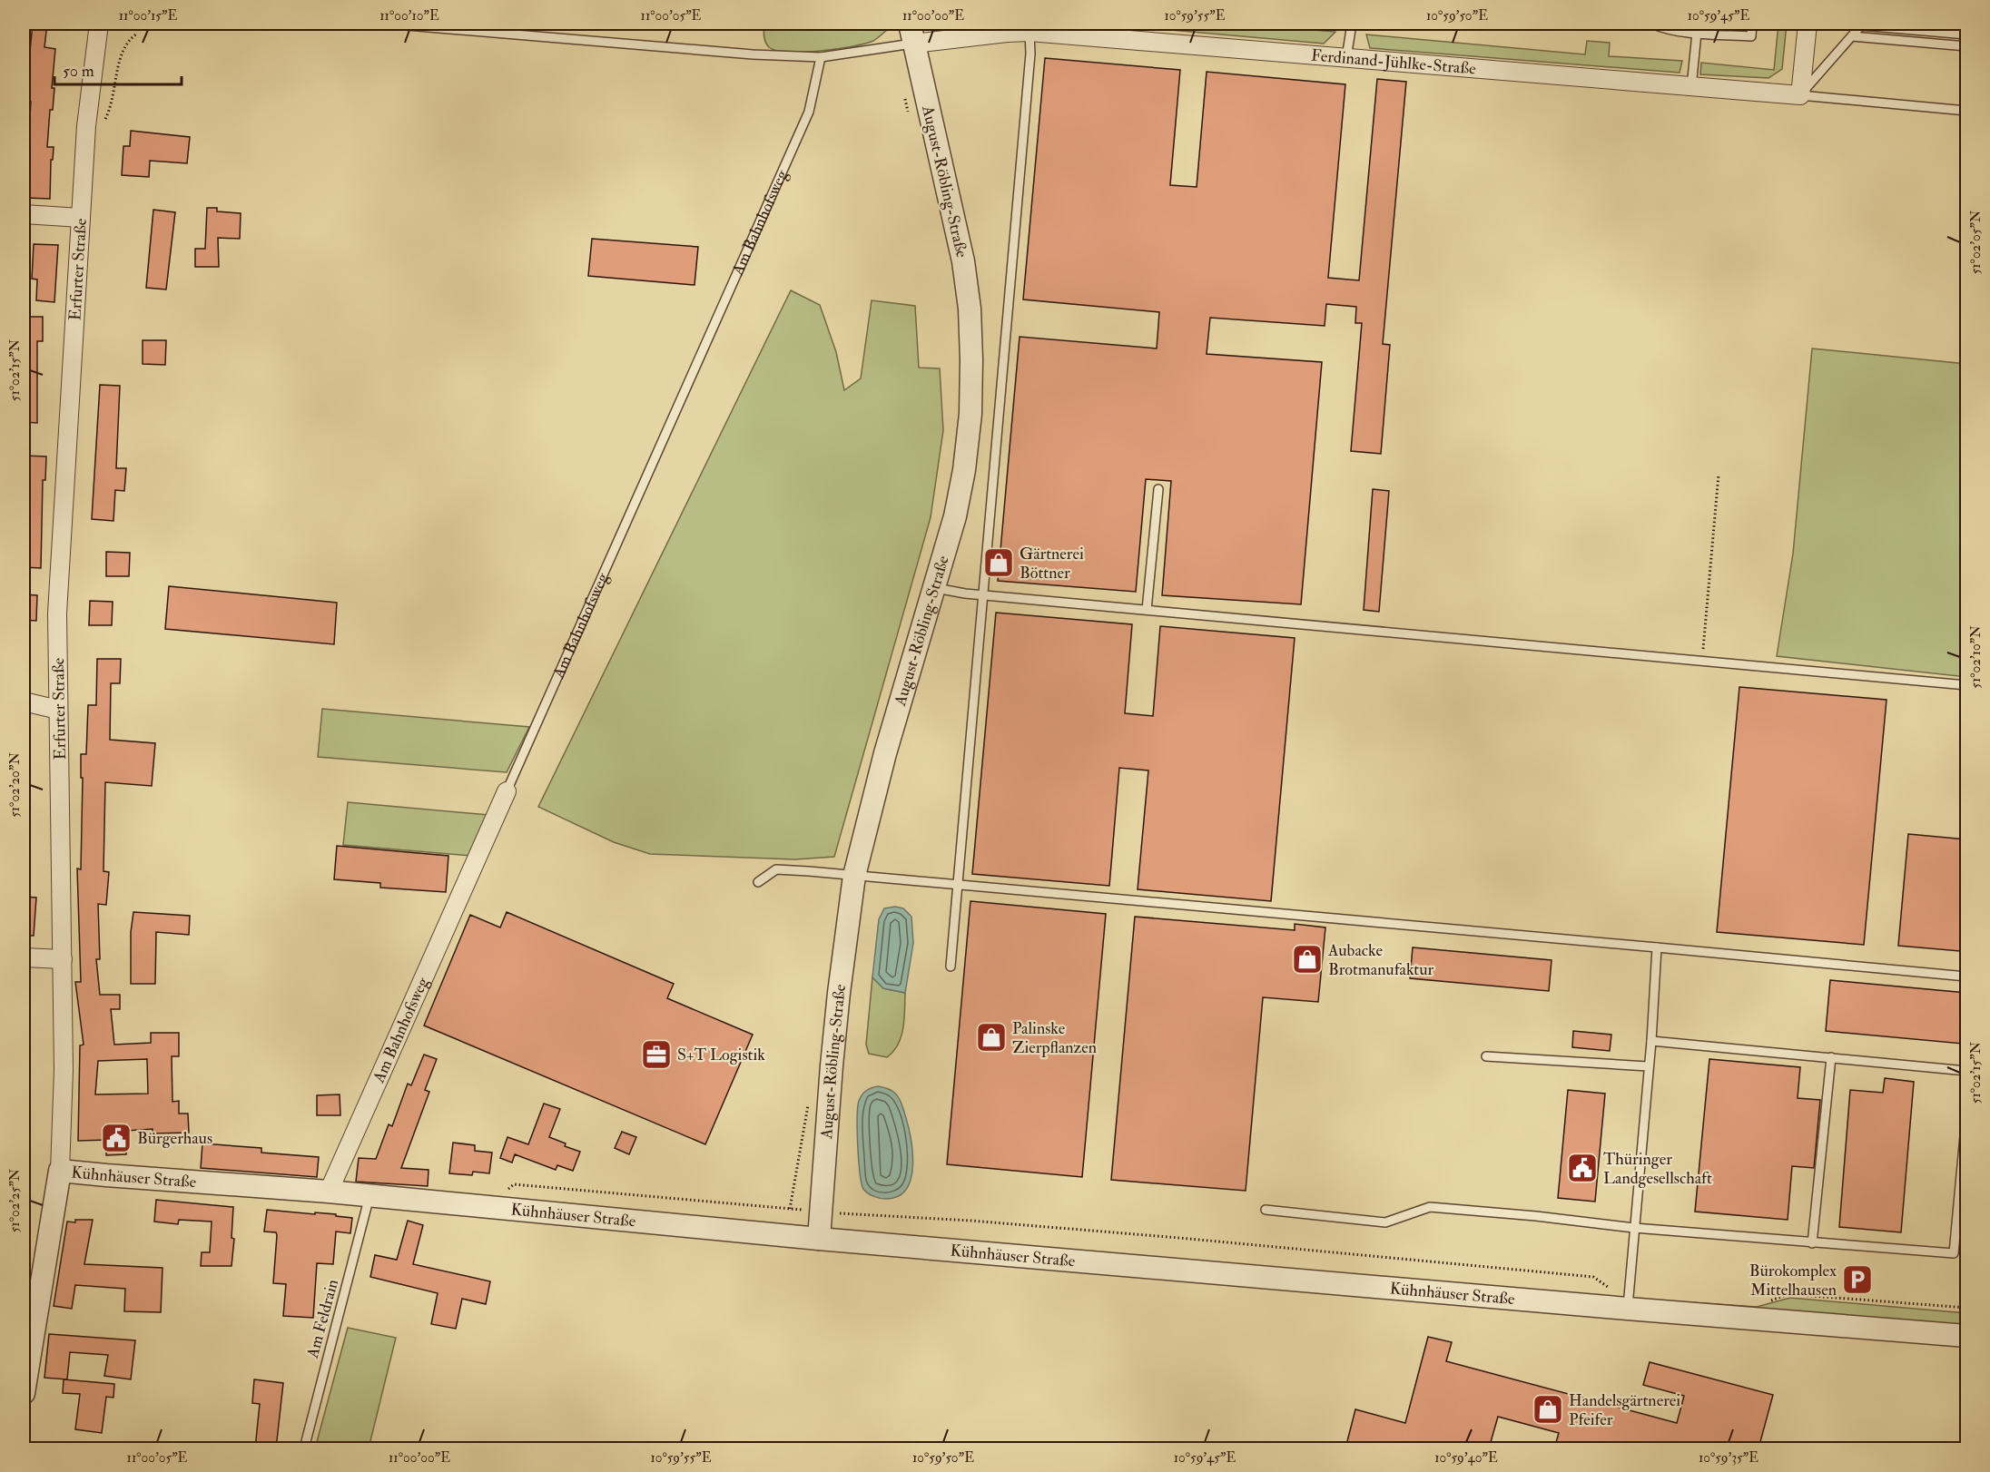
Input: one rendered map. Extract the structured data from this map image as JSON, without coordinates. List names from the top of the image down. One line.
{"streets":{"street":["Ferdinand-Jühlke-Straße","August-Röbling-Straße","Am Bahnhofsweg","Erfurter Straße","Kühnhäuser Straße"],"lane":["Am Feldrain"]},"crossings":[["Ferdinand-Jühlke-Straße","August-Röbling-Straße"],["August-Röbling-Straße","Kühnhäuser Straße"],["Am Bahnhofsweg","Kühnhäuser Straße"],["Erfurter Straße","Kühnhäuser Straße"],["Kühnhäuser Straße","Am Feldrain"]],"places":{"shop":["Gärtnerei Böttner","Aubacke Brotmanufaktur","Palinske Zierpflanzen","Handelsgärtnerei Pfeifer"],"office":["S+T Logistik"],"public building":["Bürgerhaus","Thüringer Landgesellschaft"],"parking":["Bürokomplex Mittelhausen"]},"scale_bar":"50 m","coordinates":["11°00'15\"E","11°00'10\"E","11°00'05\"E","11°00'00\"E","10°59'55\"E","10°59'50\"E","10°59'45\"E","51°02'05\"N","51°02'15\"N","51°02'10\"N","51°02'20\"N","51°02'25\"N","10°59'40\"E","10°59'35\"E"]}
